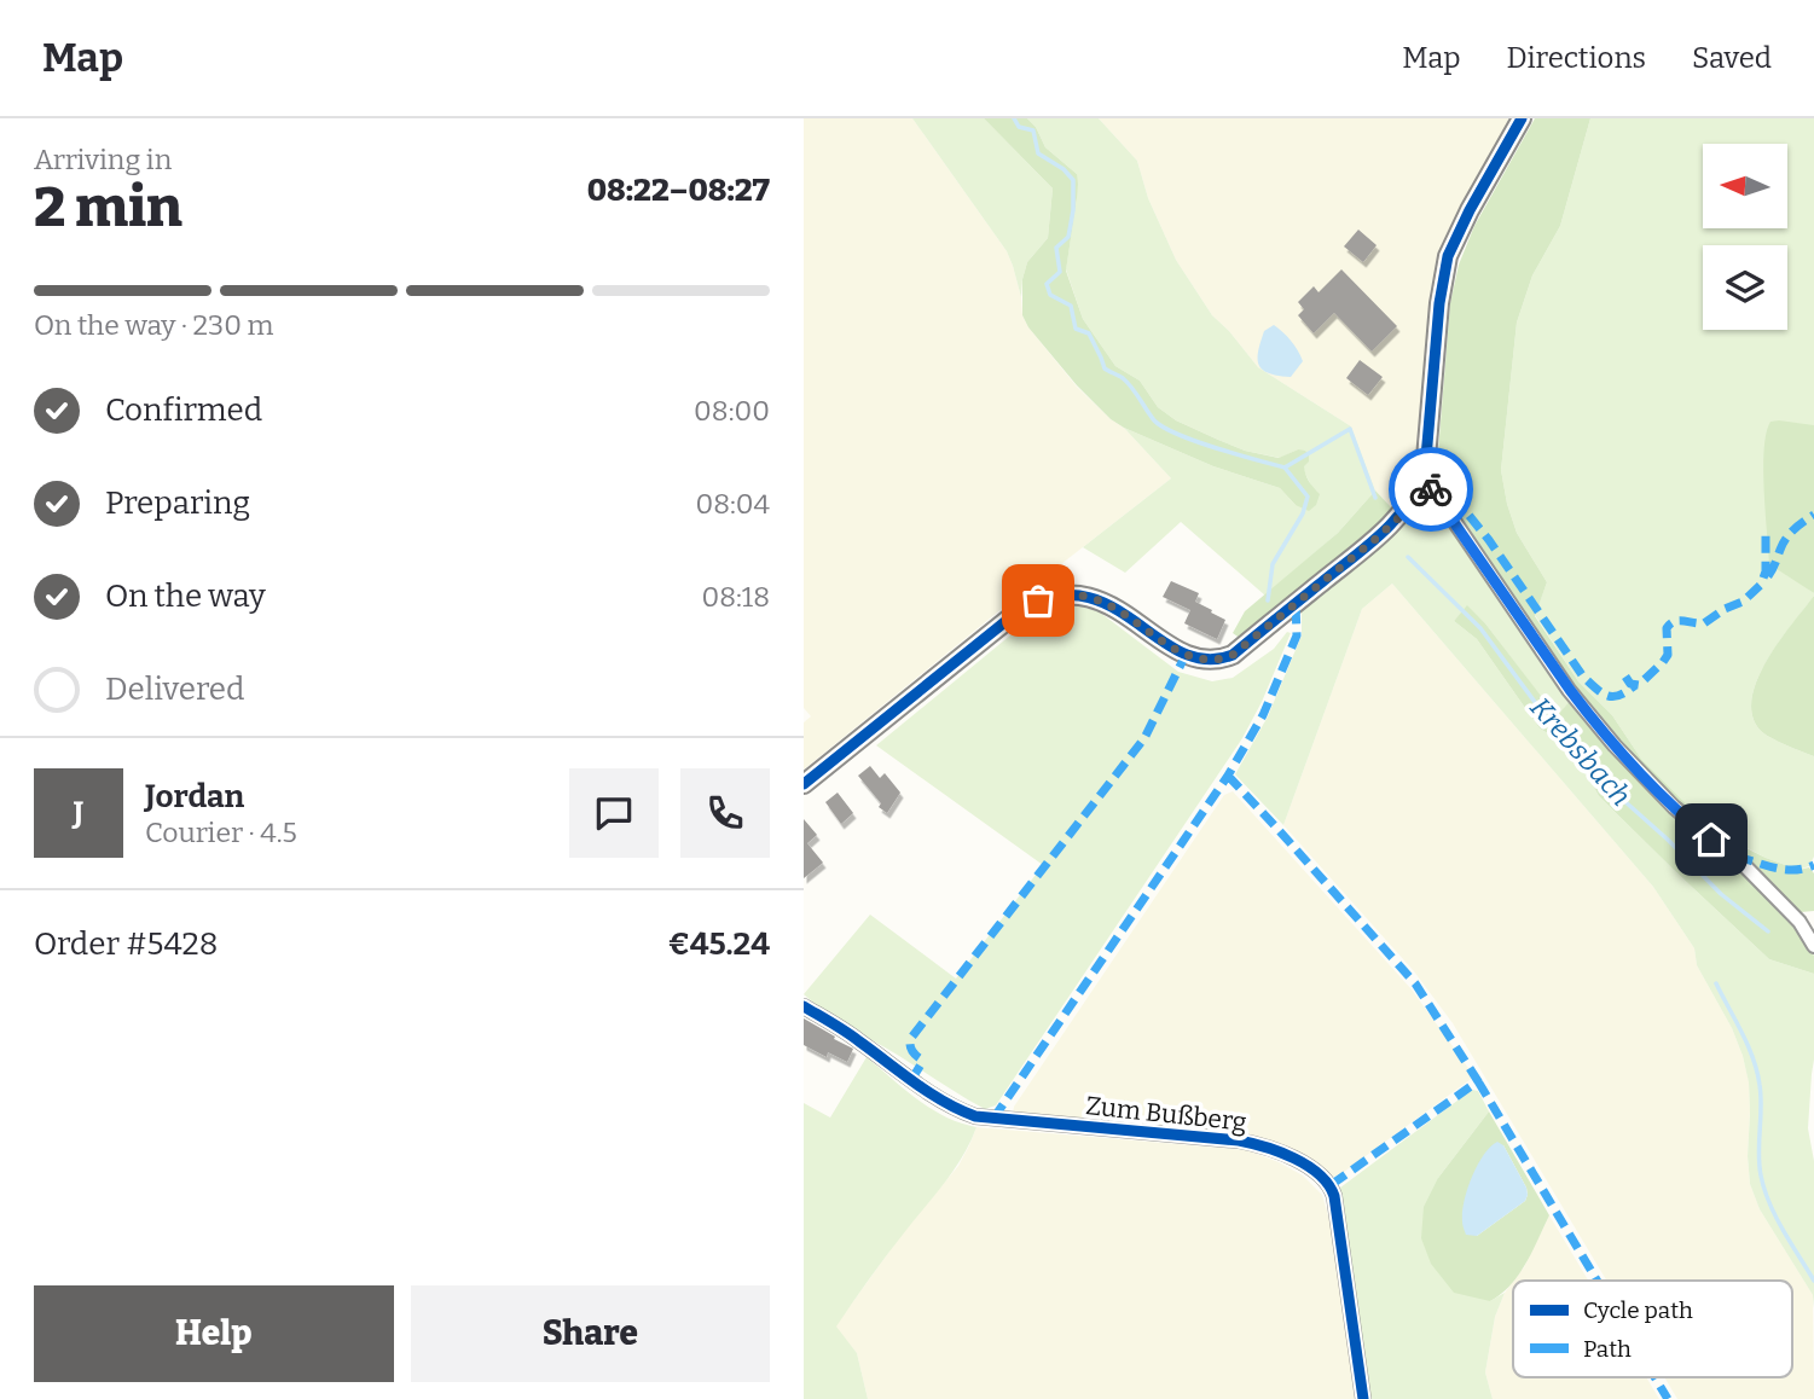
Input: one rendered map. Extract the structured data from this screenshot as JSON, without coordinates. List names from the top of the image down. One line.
{"streets":{"street":["Zum Bußberg"]},"water":["Krebsbach"],"legend":["Cycle path","Path"],"north":"left","page":{"header":"Map","nav":["Map","Directions","Saved"],"heading":["2 min","Arriving in","08:22–08:27"],"panel":["Jordan","Courier · 4.5","Order #5428","€45.24"],"bar":"On the way · 230 m","list":[["Confirmed","08:00"],["Preparing","08:04"],["On the way","08:18"],"Delivered"],"round":"J","buttons":["Help","Share"]}}
